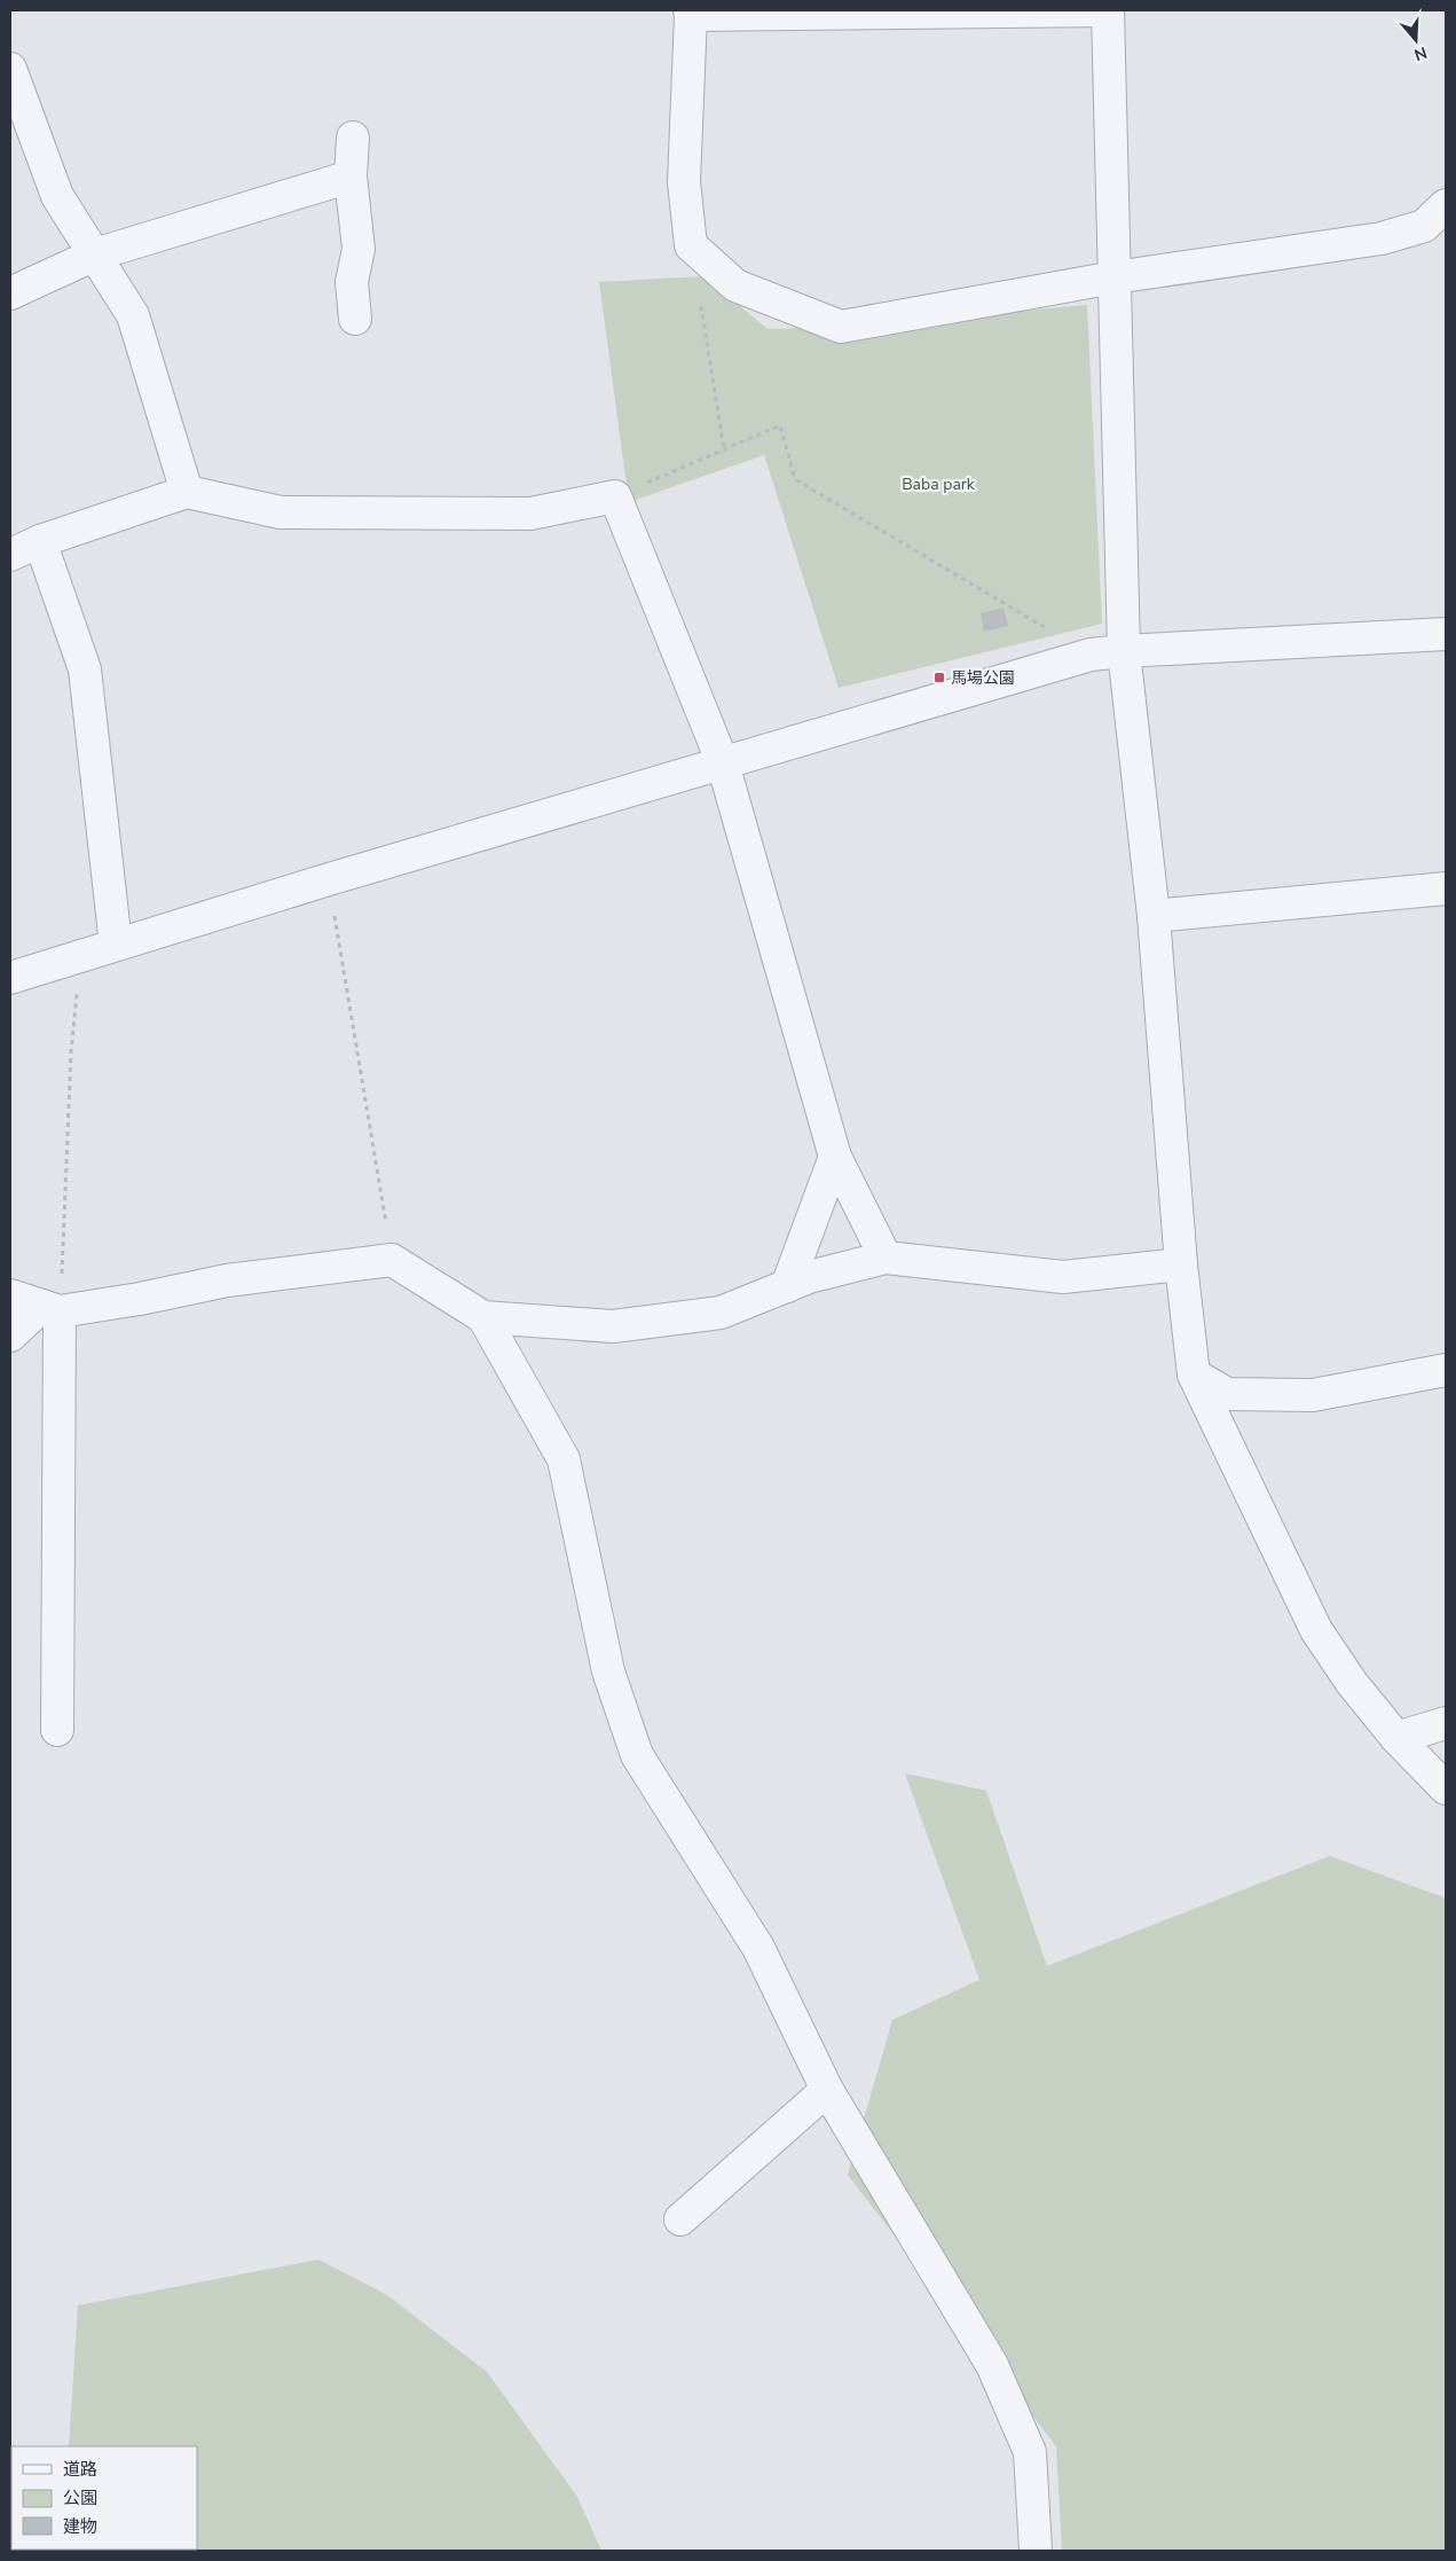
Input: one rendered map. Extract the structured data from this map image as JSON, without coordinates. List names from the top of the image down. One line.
{"parks":["Baba park"],"places":{"transit":["馬場公園"]},"legend":["道路","公園","建物"],"north":"bottom"}
